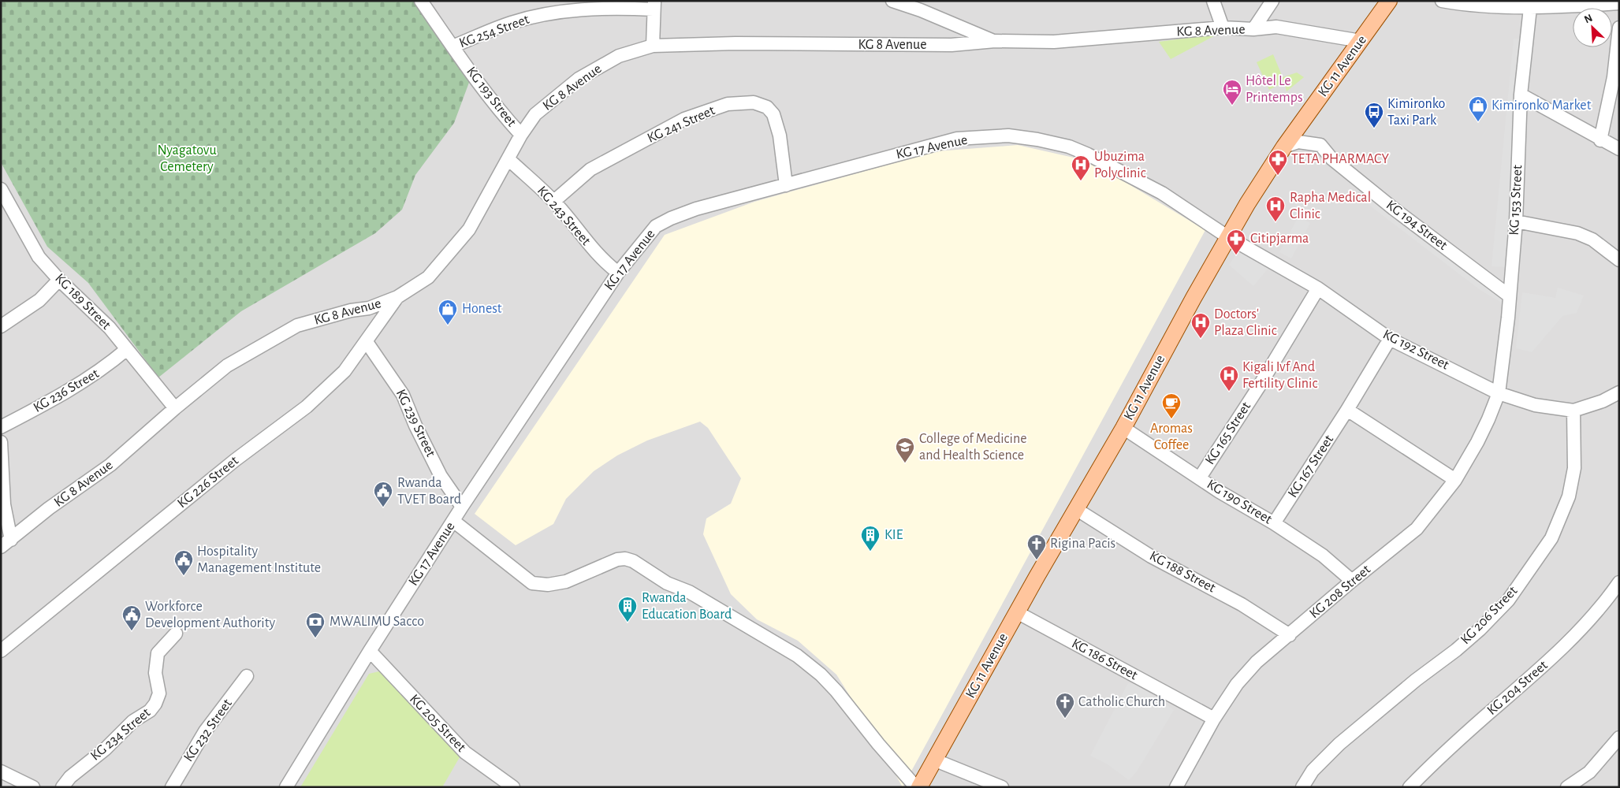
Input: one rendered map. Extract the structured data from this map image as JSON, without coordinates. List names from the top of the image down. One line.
{"streets":{"main road":["KG 11 Avenue"],"street":["KG 8 Avenue","KG 254 Street","KG 193 Street","KG 241 Street","KG 17 Avenue","KG 153 Street","KG 243 Street","KG 194 Street","KG 189 Street","KG 192 Street","KG 236 Street","KG 239 Street","KG 165 Street","KG 167 Street","KG 226 Street","KG 190 Street","KG 188 Street","KG 208 Street","KG 206 Street","KG 186 Street","KG 204 Street","KG 205 Street","KG 232 Street","KG 234 Street"]},"crossings":[["KG 8 Avenue","KG 11 Avenue"],["KG 8 Avenue","KG 193 Street"],["KG 8 Avenue","KG 243 Street"],["KG 8 Avenue","KG 189 Street"],["KG 8 Avenue","KG 226 Street"],["KG 254 Street","KG 193 Street"],["KG 11 Avenue","KG 17 Avenue"],["KG 11 Avenue","KG 194 Street"],["KG 11 Avenue","KG 192 Street"],["KG 11 Avenue","KG 190 Street"],["KG 11 Avenue","KG 188 Street"],["KG 11 Avenue","KG 186 Street"],["KG 241 Street","KG 17 Avenue"],["KG 241 Street","KG 243 Street"],["KG 17 Avenue","KG 243 Street"],["KG 17 Avenue","KG 192 Street"],["KG 17 Avenue","KG 239 Street"],["KG 17 Avenue","KG 205 Street"],["KG 153 Street","KG 194 Street"],["KG 153 Street","KG 192 Street"],["KG 153 Street","KG 208 Street"],["KG 189 Street","KG 236 Street"],["KG 192 Street","KG 165 Street"],["KG 192 Street","KG 167 Street"],["KG 192 Street","KG 208 Street"],["KG 192 Street","KG 206 Street"],["KG 239 Street","KG 226 Street"],["KG 165 Street","KG 190 Street"],["KG 167 Street","KG 190 Street"],["KG 190 Street","KG 208 Street"],["KG 188 Street","KG 208 Street"],["KG 208 Street","KG 186 Street"]],"parks":["Nyagatovu Cemetery"],"places":{"hotel":["Hôtel Le Printemps"],"shop":["Kimironko Market","Honest"],"bus stop":["Kimironko Taxi Park"],"pharmacy":["TETA PHARMACY","Citipjarma"],"hospital":["Ubuzima Polyclinic","Rapha Medical Clinic","Doctors' Plaza Clinic","Kigali Ivf And Fertility Clinic"],"cafe":["Aromas Coffee"],"school or university":["College of Medicine and Health Science"],"public building":["Rwanda TVET Board","Hospitality Management Institute","Workforce Development Authority"],"building":["KIE","Rwanda Education Board"],"church":["Rigina Pacis","Catholic Church"],"bank":["MWALIMU Sacco"]},"north":"top left"}
